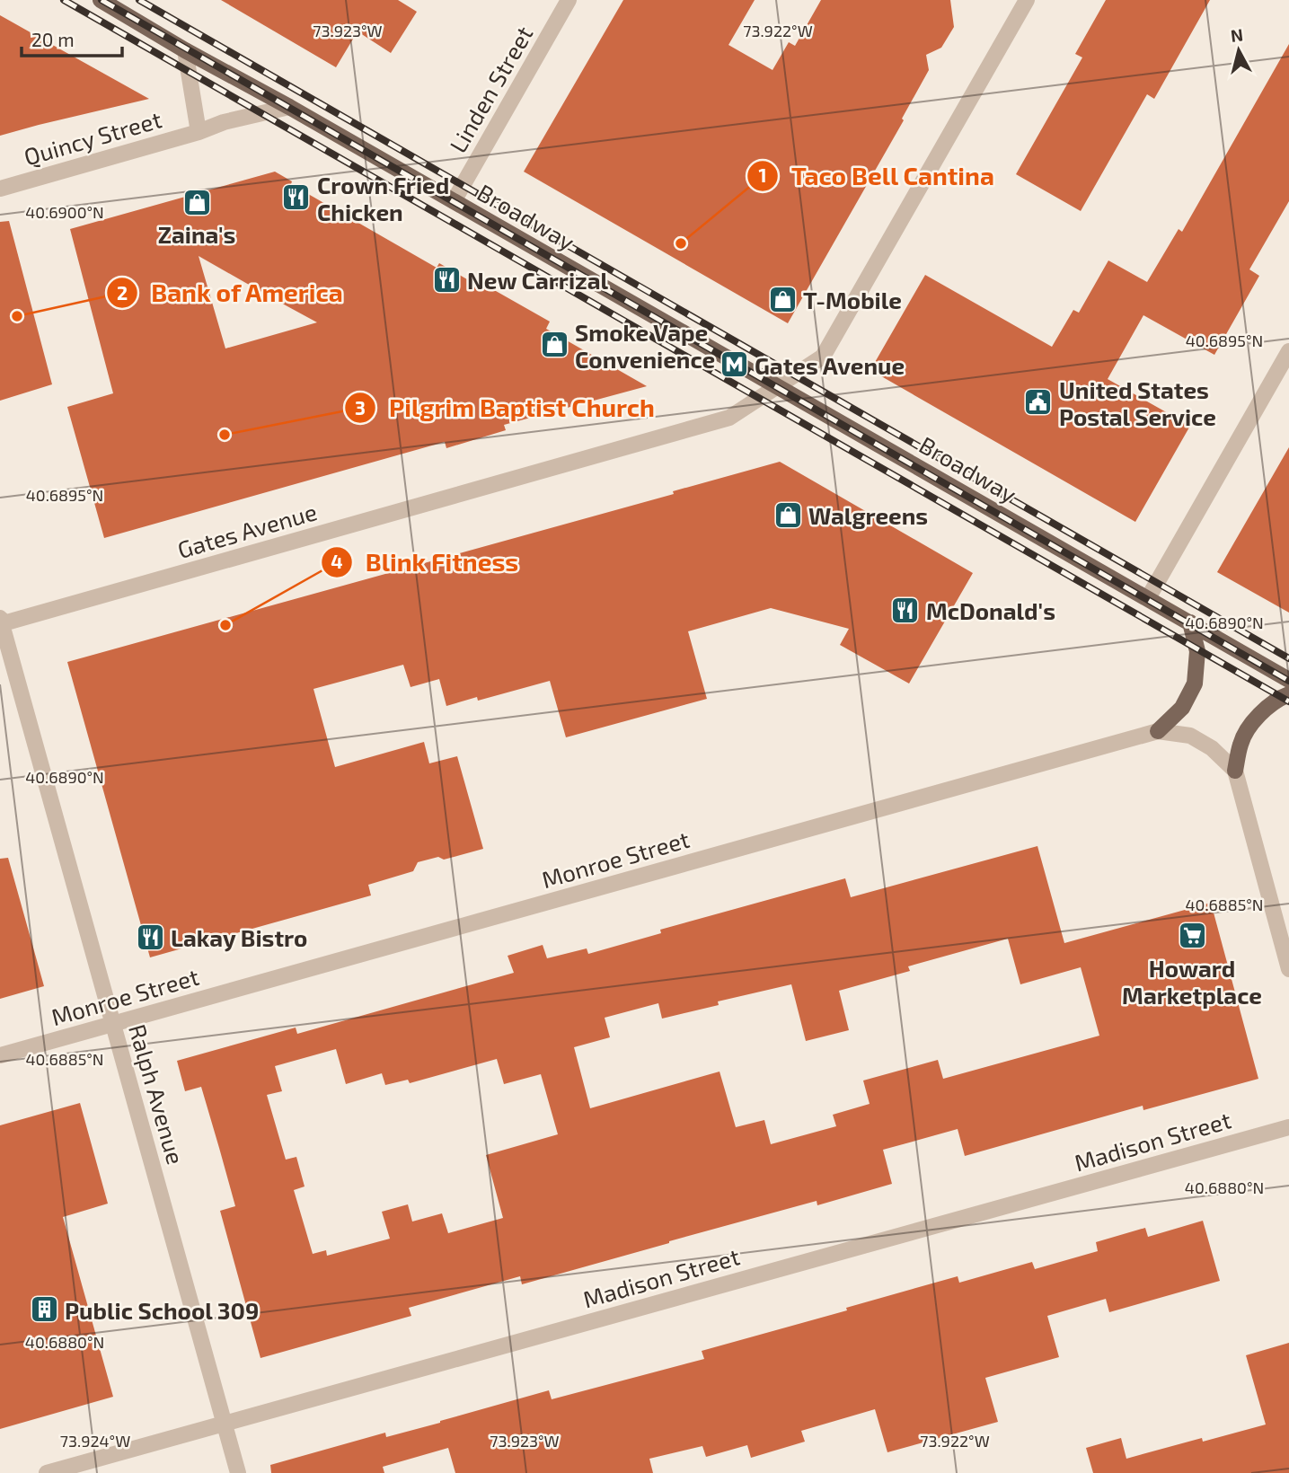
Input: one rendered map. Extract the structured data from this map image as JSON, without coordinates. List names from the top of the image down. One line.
{"streets":{"main road":["Broadway"],"street":["Linden Street","Quincy Street","Gates Avenue","Monroe Street","Ralph Avenue","Madison Street"]},"crossings":[["Linden Street","Broadway"],["Quincy Street","Broadway"],["Broadway","Gates Avenue"],["Gates Avenue","Ralph Avenue"],["Monroe Street","Ralph Avenue"],["Ralph Avenue","Madison Street"]],"places":{"restaurant":["Crown Fried Chicken","New Carrizal","McDonald's","Lakay Bistro"],"shop":["Zaina's","T-Mobile","Smoke Vape Convenience","Walgreens"],"other":["Taco Bell Cantina","Bank of America","Pilgrim Baptist Church","Blink Fitness"],"metro station":["Gates Avenue"],"public building":["United States Postal Service"],"supermarket":["Howard Marketplace"],"building":["Public School 309"]},"scale_bar":"20 m","north":"top","coordinates":["73.923°W","73.922°W","40.6900°N","40.6895°N","40.6890°N","40.6885°N","40.6880°N","73.924°W"]}
